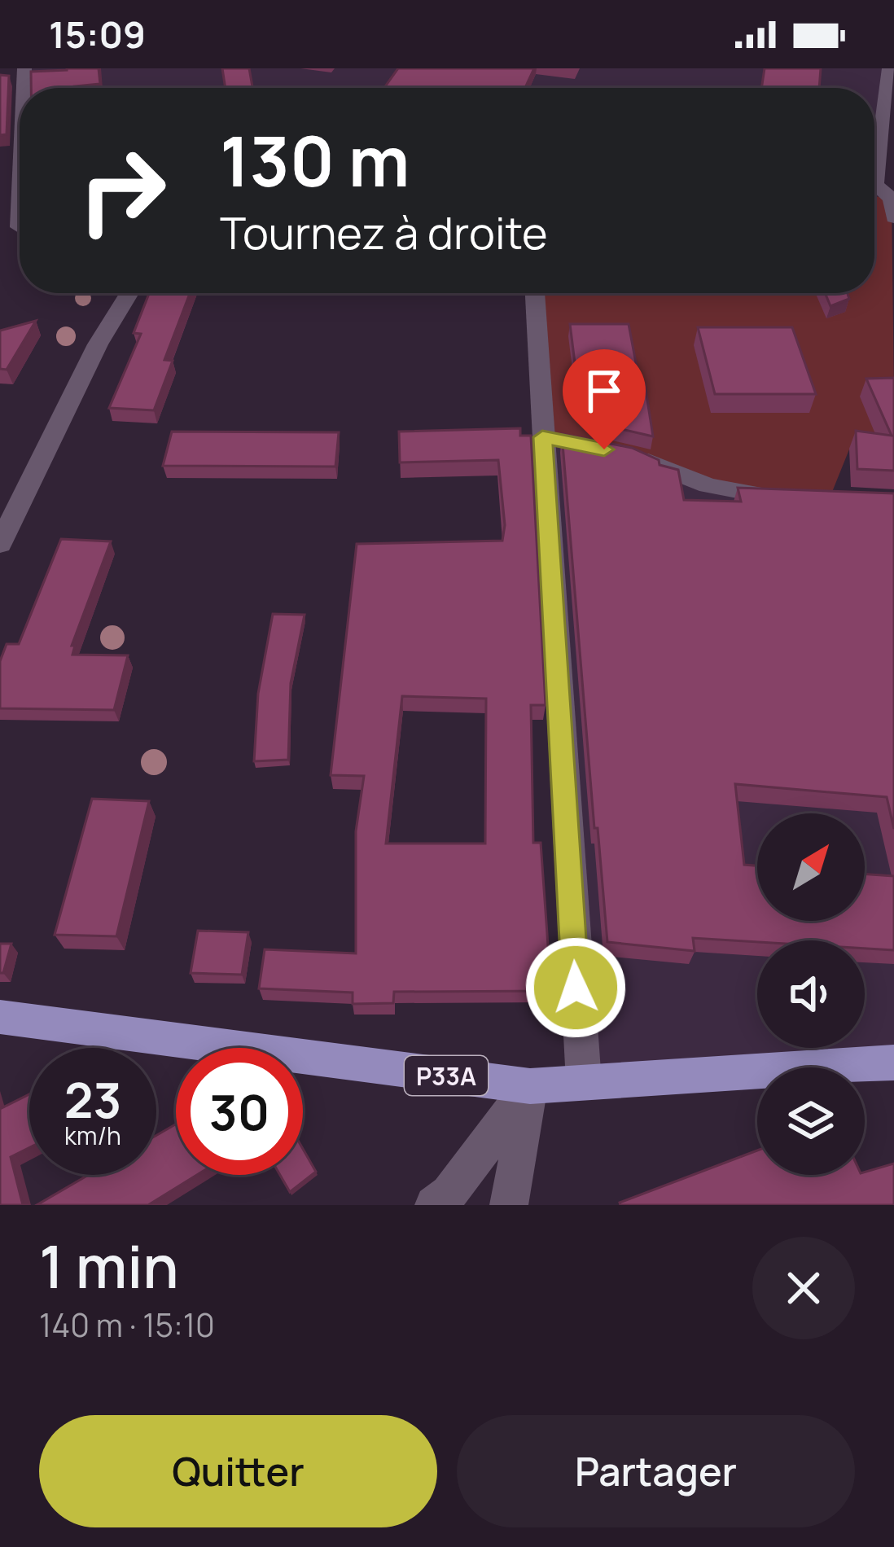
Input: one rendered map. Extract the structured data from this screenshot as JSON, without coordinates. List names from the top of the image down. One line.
{"streets":{"main road":["P33A"]},"north":"top right","page":{"status":"15:09","turn":["130 m","Tournez à droite"],"speed":"23 km/h","limit":"30","heading":["1 min","140 m · 15:10"],"buttons":["Quitter","Partager"]}}
